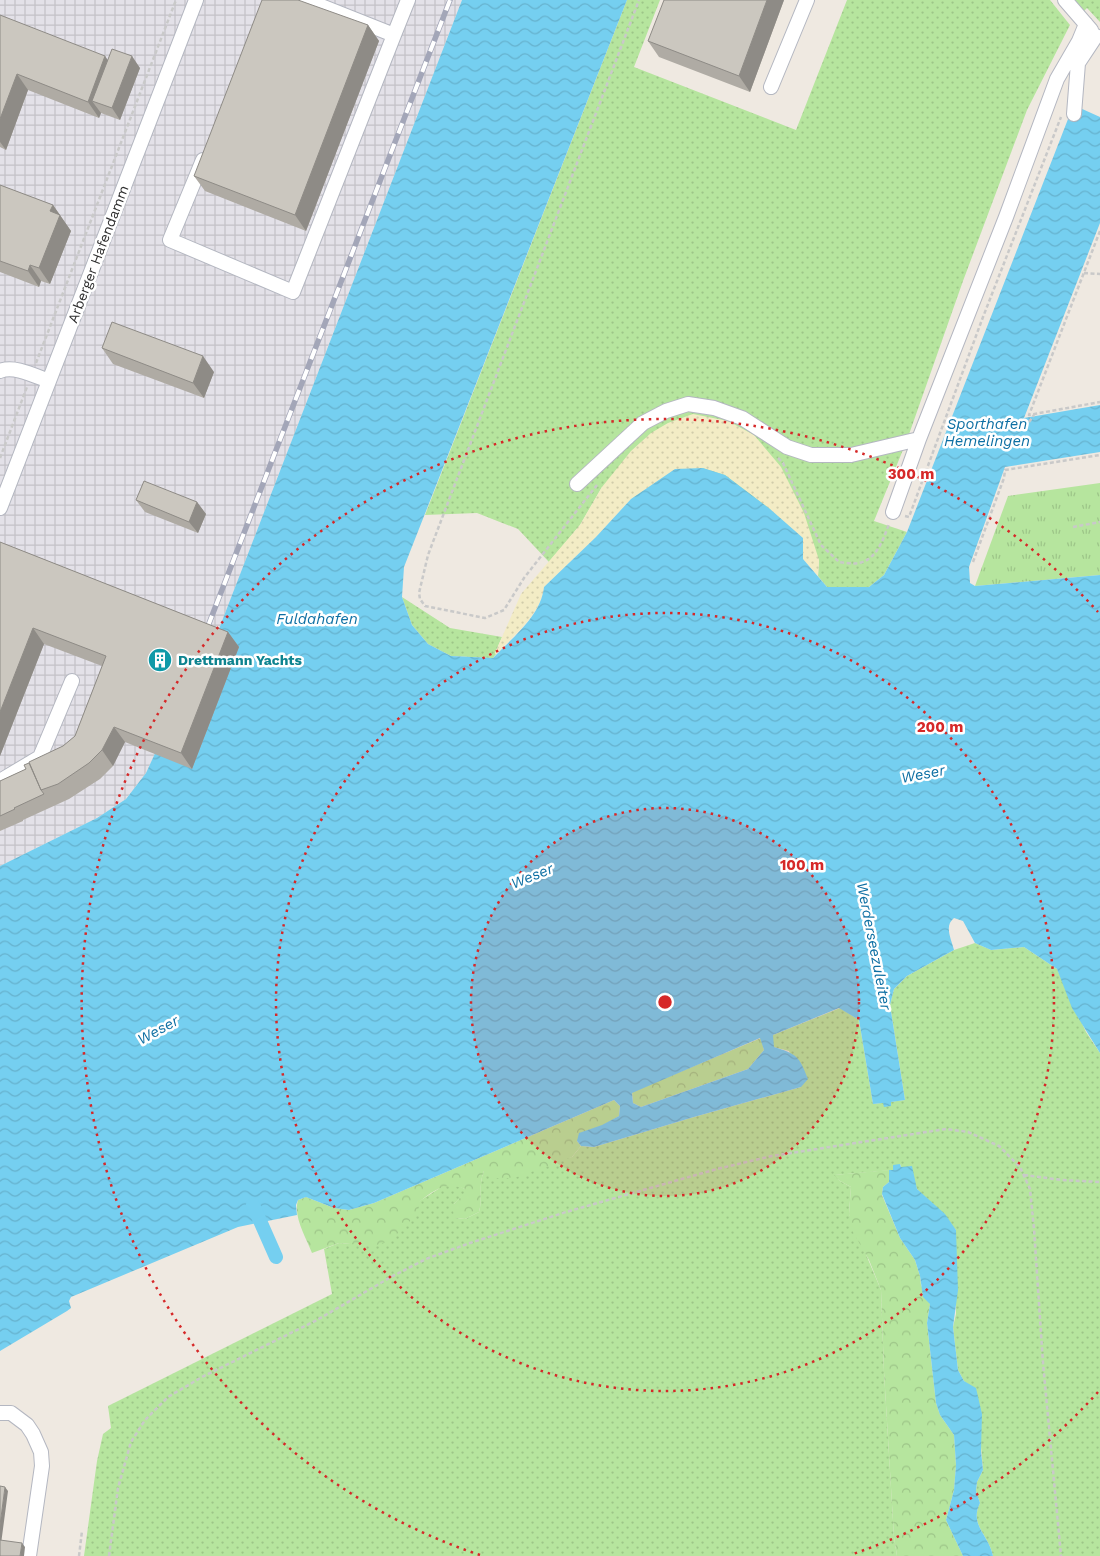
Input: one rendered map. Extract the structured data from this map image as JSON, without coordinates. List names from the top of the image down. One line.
{"streets":{"street":["Arberger Hafendamm"]},"water":["Sporthafen Hemelingen","Fuldahafen","Weser","Werderseezuleiter"],"places":{"building":["Drettmann Yachts"]},"rings":["300 m","200 m","100 m"]}
